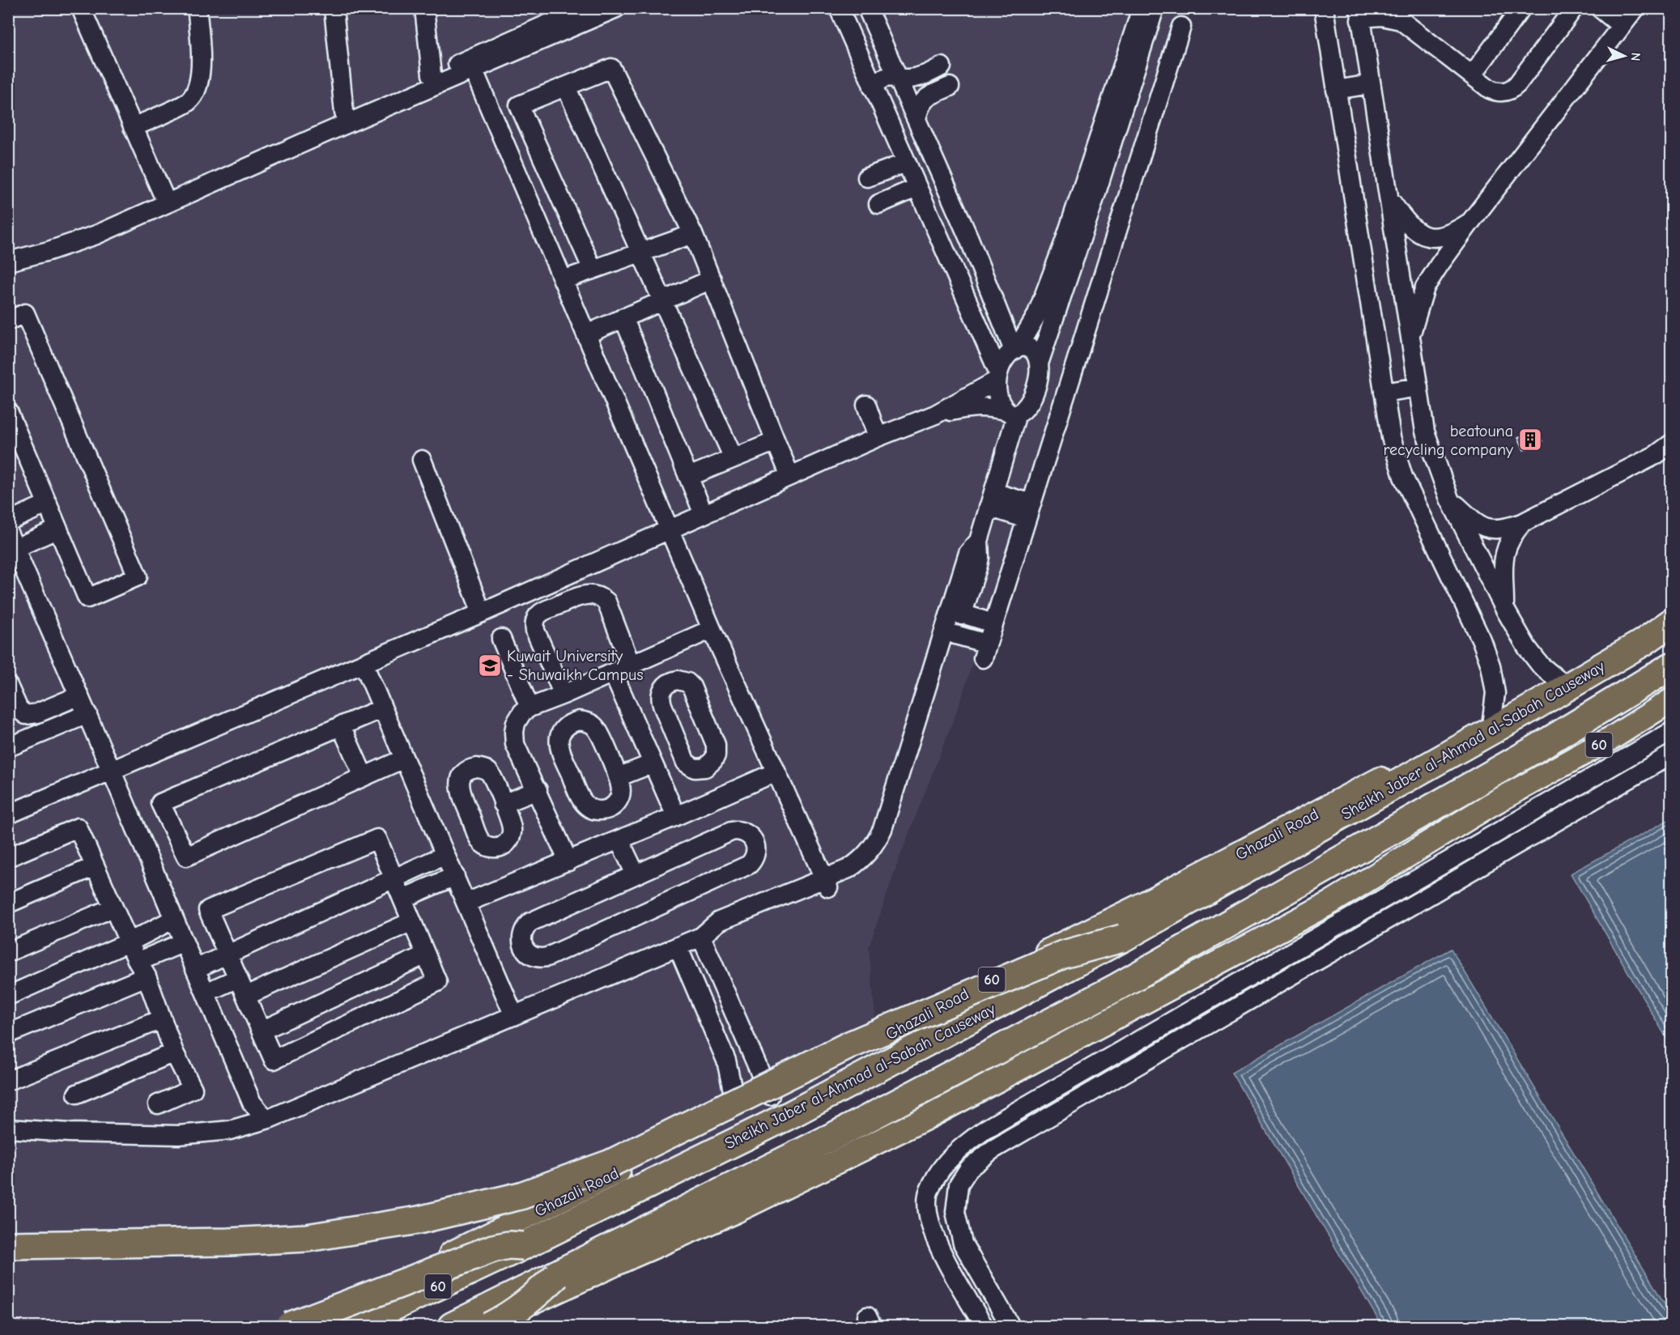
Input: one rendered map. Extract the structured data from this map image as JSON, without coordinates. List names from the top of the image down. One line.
{"streets":{"highway":["Sheikh Jaber al-Ahmad al-Sabah Causeway","60"],"main road":["Ghazali Road"]},"crossings":[["Sheikh Jaber al-Ahmad al-Sabah Causeway","60"]],"places":{"building":["beatouna recycling company"],"school or university":["Kuwait University - Shuwaikh Campus"]},"north":"right"}
